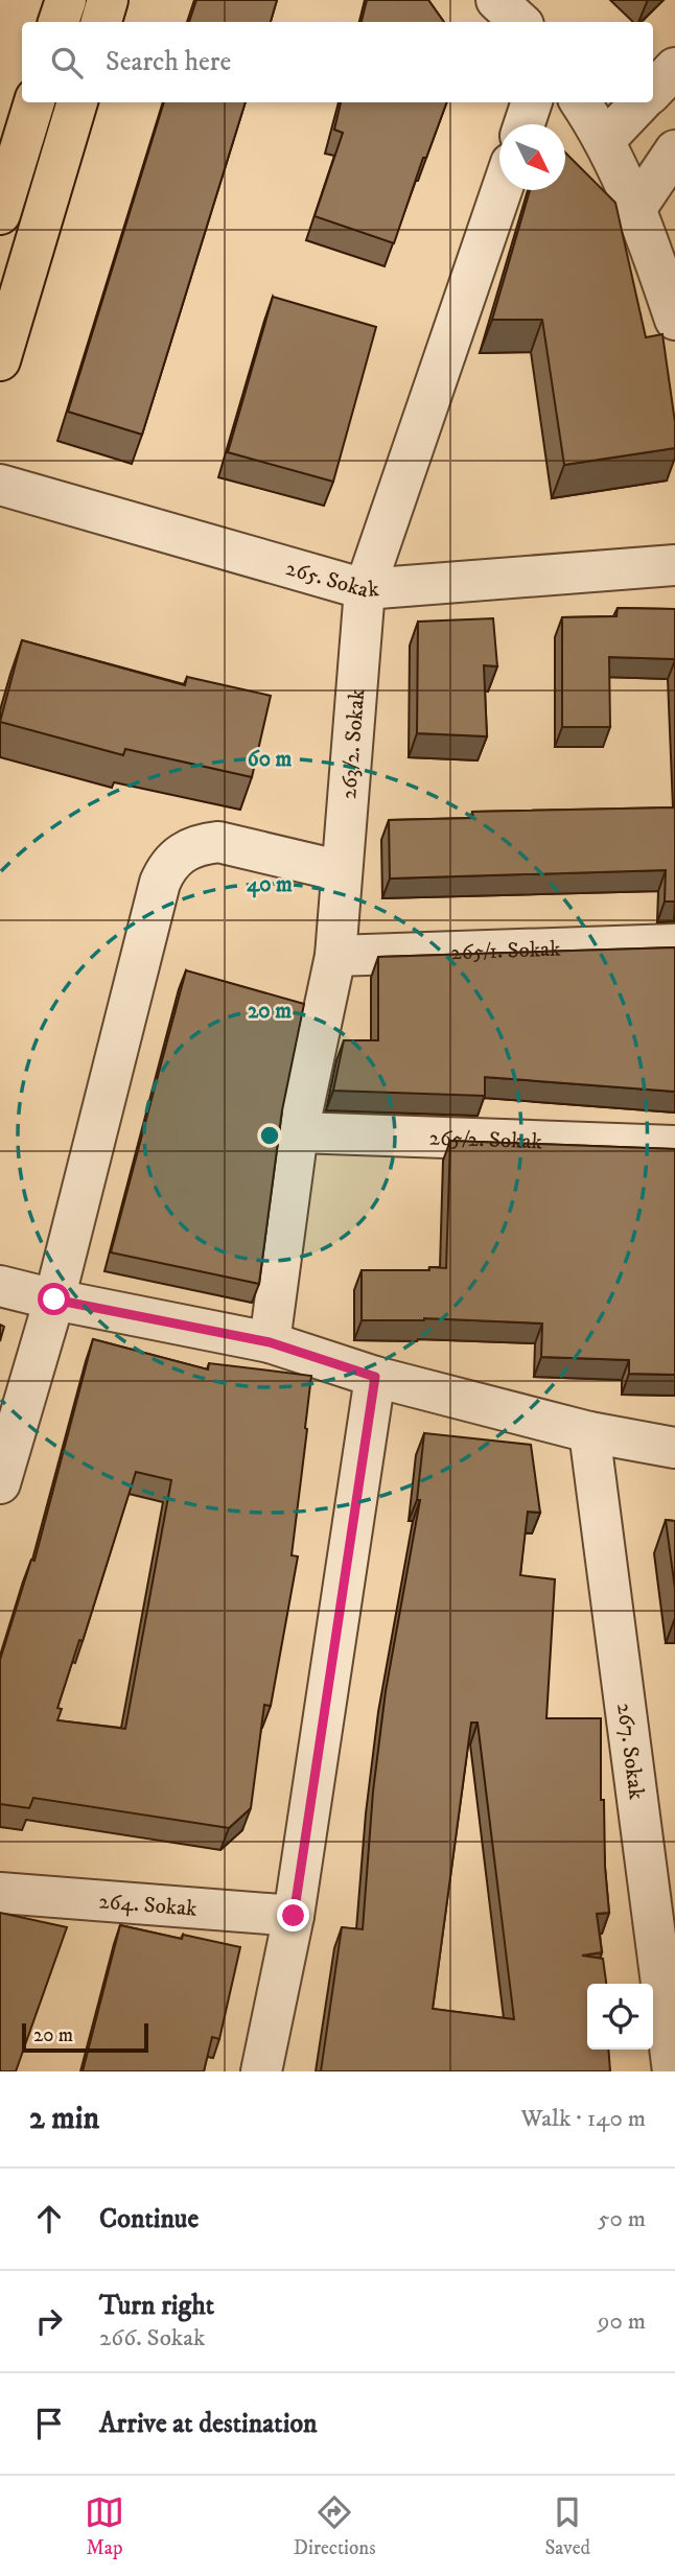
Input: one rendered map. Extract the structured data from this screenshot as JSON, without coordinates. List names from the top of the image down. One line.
{"streets":{"street":["265. Sokak","263/2. Sokak","265/1. Sokak","265/2. Sokak","267. Sokak","264. Sokak"]},"crossings":[["265. Sokak","263/2. Sokak"],["263/2. Sokak","265/1. Sokak"],["263/2. Sokak","265/2. Sokak"]],"scale_bar":"20 m","north":"bottom right","page":{"search":"Search here","scale":"20 m","heading":["2 min","Walk · 140 m"],"list":[["Continue","50 m"],["Turn right","266. Sokak","90 m"],"Arrive at destination"],"nav":["Map","Directions","Saved"]},"rings":["60 m","40 m","20 m"]}
